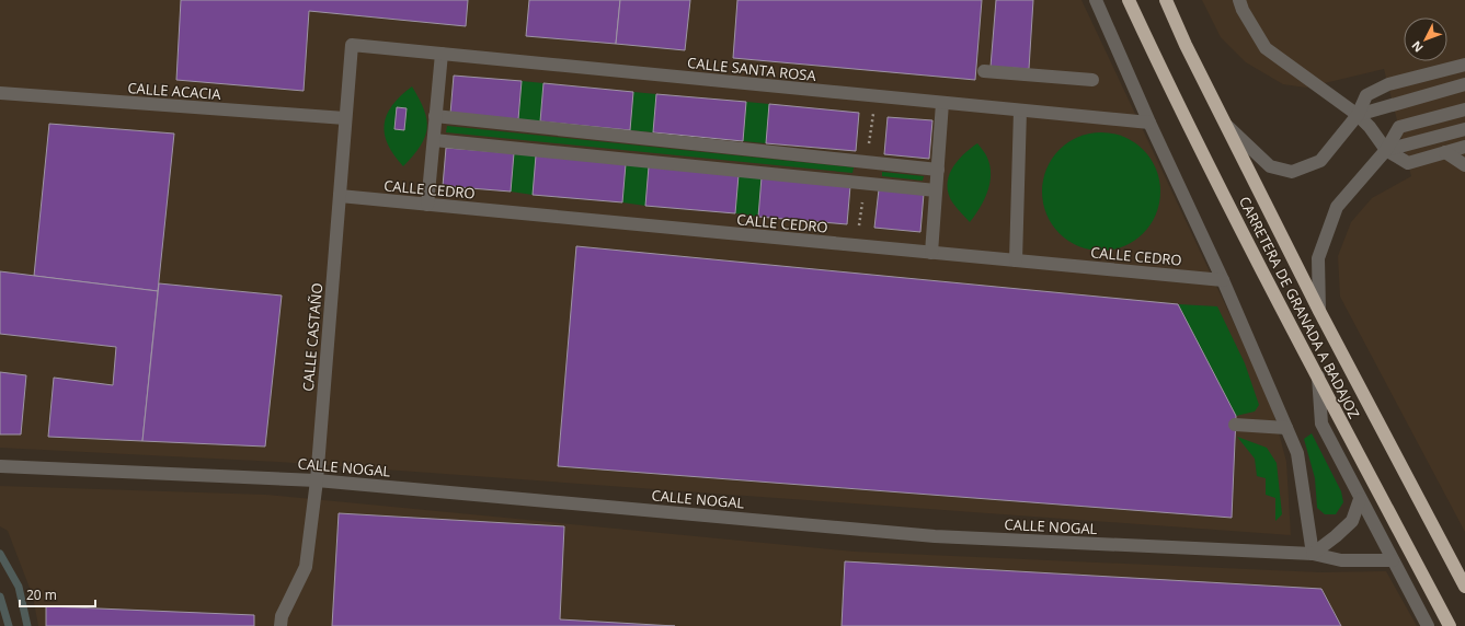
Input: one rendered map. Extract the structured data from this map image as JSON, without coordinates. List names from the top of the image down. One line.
{"streets":{"highway":["CARRETERA DE GRANADA A BADAJOZ"],"street":["CALLE SANTA ROSA","CALLE ACACIA","CALLE CEDRO","CALLE CASTAÑO","CALLE NOGAL"]},"crossings":[["CALLE SANTA ROSA","CALLE CASTAÑO"],["CALLE ACACIA","CALLE CASTAÑO"],["CALLE CEDRO","CALLE CASTAÑO"],["CALLE CASTAÑO","CALLE NOGAL"]],"scale_bar":"20 m","north":"bottom left"}
